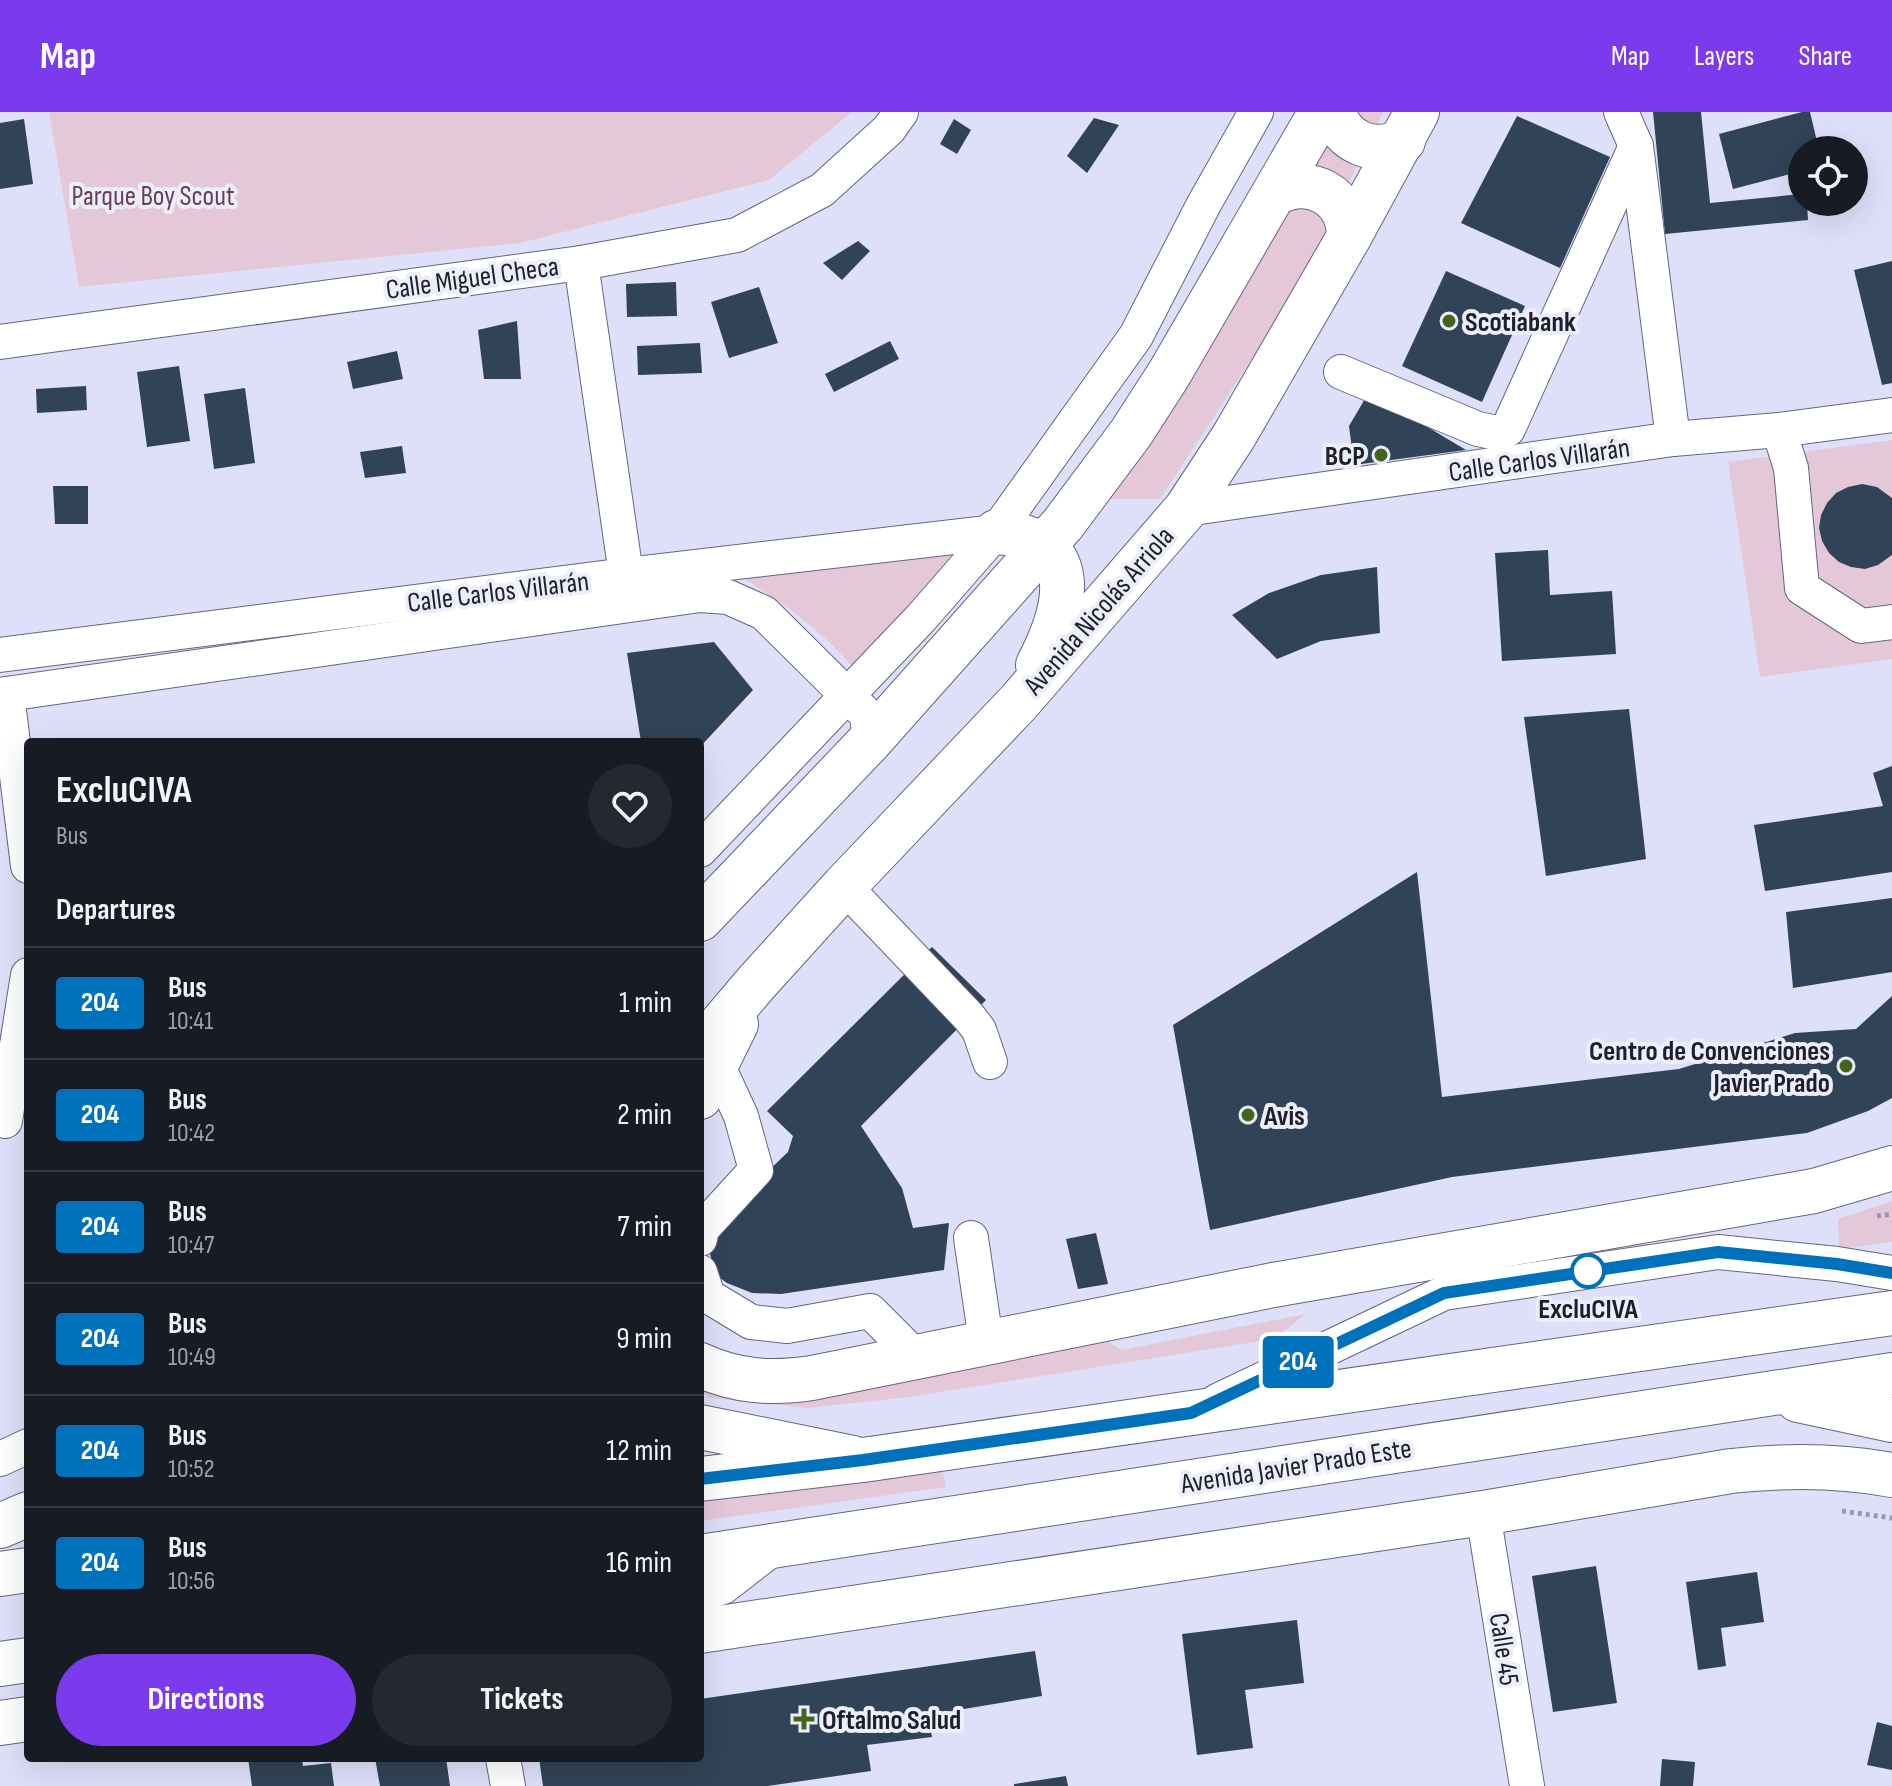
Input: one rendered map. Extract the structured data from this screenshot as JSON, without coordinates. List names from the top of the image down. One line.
{"streets":{"main road":["Avenida Nicolás Arriola","Avenida Javier Prado Este"],"street":["Calle Miguel Checa","Calle Carlos Villarán","Calle 45"]},"crossings":[["Calle Carlos Villarán","Avenida Nicolás Arriola"]],"parks":["Parque Boy Scout"],"places":{"other":["Scotiabank","BCP","Centro de Convenciones Javier Prado","Avis","ExcluCIVA"],"health":["Oftalmo Salud"]},"lines":["bus line 204"],"page":{"header":"Map","nav":["Map","Layers","Share"],"on_map":"204","heading":[["ExcluCIVA","Bus"],"Departures"],"list":[{"mark":"204","name":"Bus","note":"10:41","value":"1 min"},{"mark":"204","name":"Bus","note":"10:42","value":"2 min"},{"mark":"204","name":"Bus","note":"10:47","value":"7 min"},{"mark":"204","name":"Bus","note":"10:49","value":"9 min"},{"mark":"204","name":"Bus","note":"10:52","value":"12 min"},{"mark":"204","name":"Bus","note":"10:56","value":"16 min"}],"buttons":["Directions","Tickets"]}}
